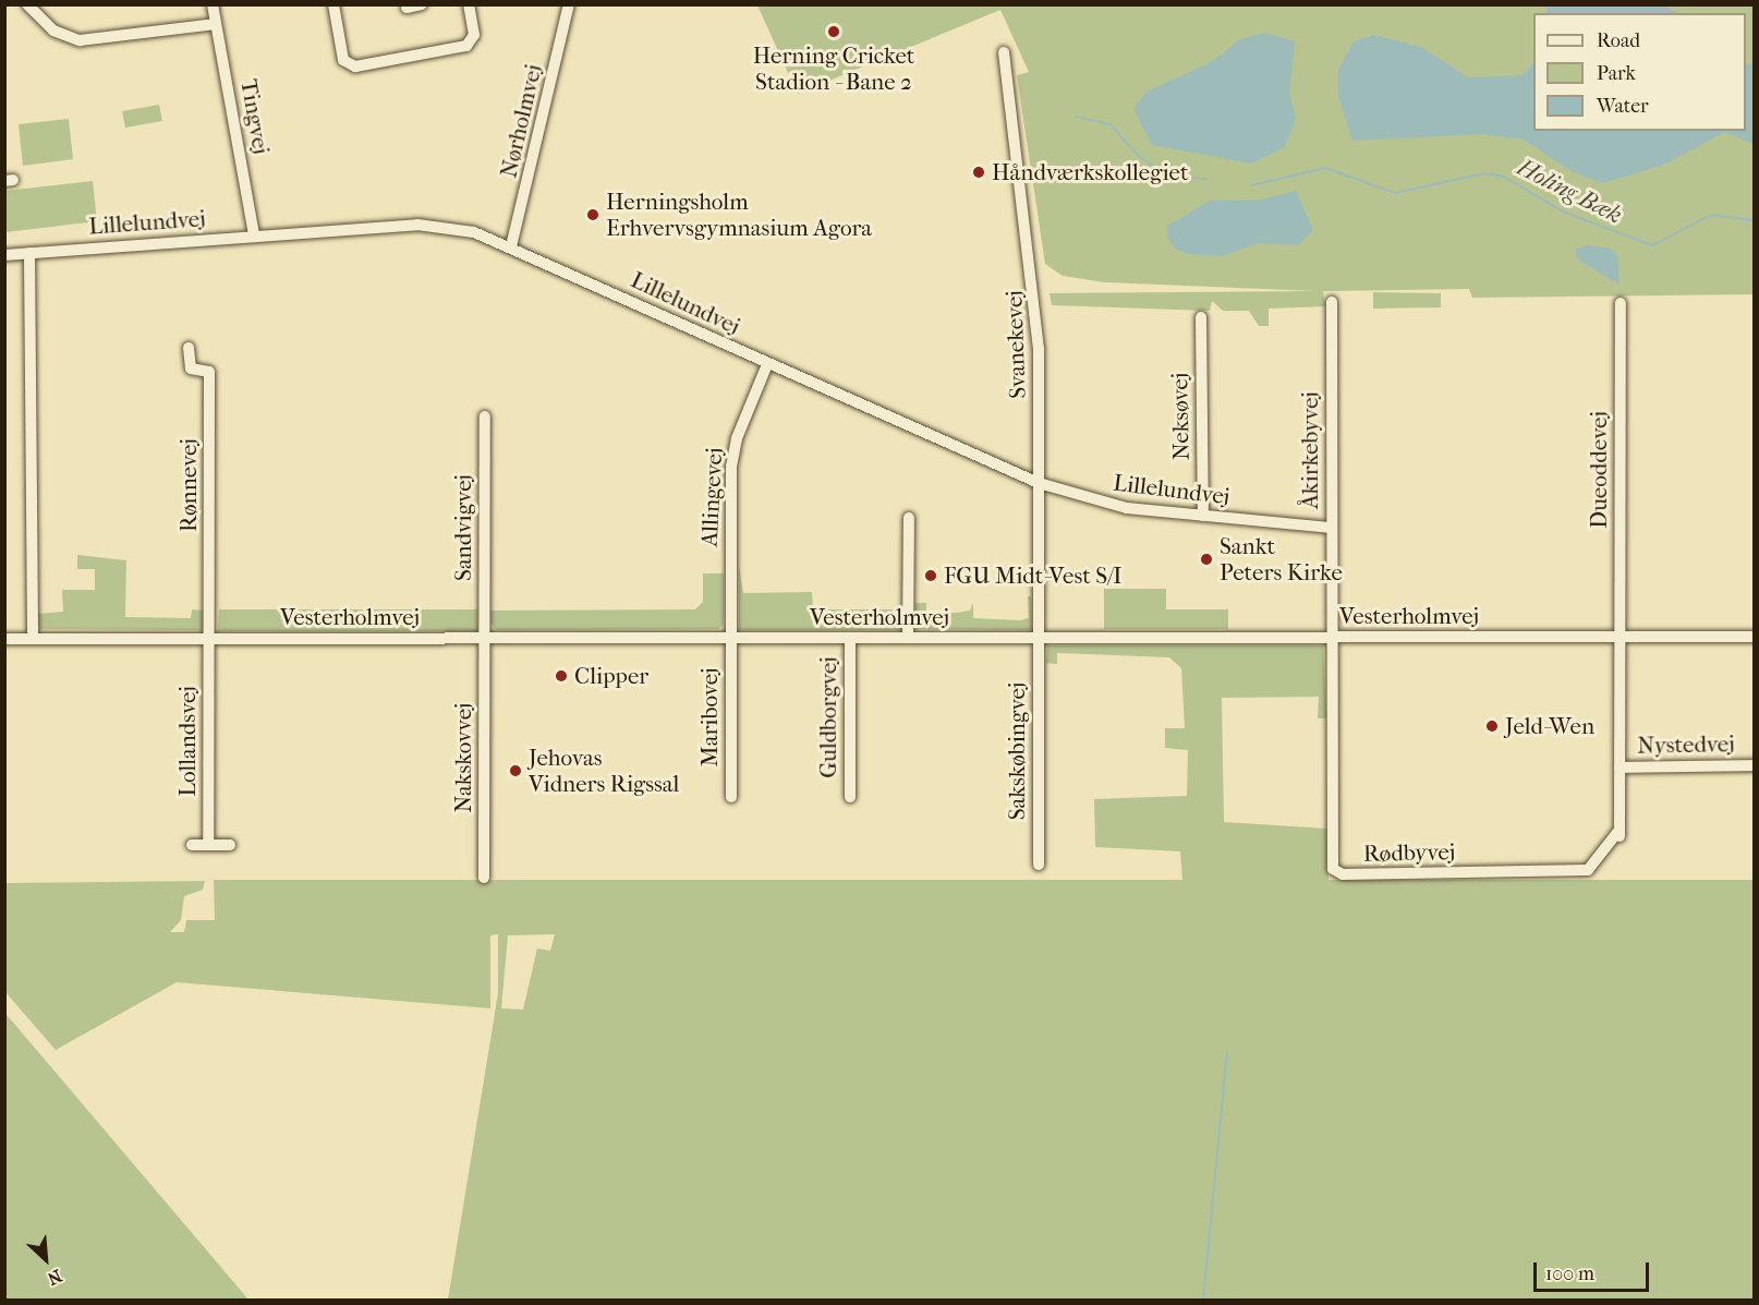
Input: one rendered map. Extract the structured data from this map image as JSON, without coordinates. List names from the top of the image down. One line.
{"streets":{"street":["Tingvej","Nørholmvej","Lillelundvej","Svanekevej","Neksøvej","Åkirkebyvej","Dueoddevej","Rønnevej","Allingevej","Sandvigvej","Vesterholmvej","Maribovej","Guldborgvej","Lollandsvej","Nystedvej","Sakskøbingvej","Nakskovvej","Rødbyvej"]},"crossings":[["Tingvej","Lillelundvej"],["Nørholmvej","Lillelundvej"],["Lillelundvej","Svanekevej"],["Lillelundvej","Neksøvej"],["Lillelundvej","Åkirkebyvej"],["Lillelundvej","Allingevej"],["Svanekevej","Vesterholmvej"],["Svanekevej","Sakskøbingvej"],["Åkirkebyvej","Vesterholmvej"],["Åkirkebyvej","Rødbyvej"],["Dueoddevej","Vesterholmvej"],["Dueoddevej","Nystedvej"],["Rønnevej","Vesterholmvej"],["Rønnevej","Lollandsvej"],["Allingevej","Vesterholmvej"],["Allingevej","Maribovej"],["Sandvigvej","Vesterholmvej"],["Sandvigvej","Nakskovvej"],["Vesterholmvej","Maribovej"],["Vesterholmvej","Guldborgvej"],["Vesterholmvej","Lollandsvej"],["Vesterholmvej","Nystedvej"],["Vesterholmvej","Sakskøbingvej"],["Vesterholmvej","Nakskovvej"],["Vesterholmvej","Rødbyvej"],["Nystedvej","Rødbyvej"]],"water":["Holing Bæk"],"places":["Herning Cricket Stadion - Bane 2","Håndværkskollegiet","Herningsholm Erhvervsgymnasium Agora","Sankt Peters Kirke","FGU Midt-Vest S/I","Clipper","Jeld-Wen","Jehovas Vidners Rigssal"],"legend":["Road","Park","Water"],"scale_bar":"100 m","north":"bottom right"}
